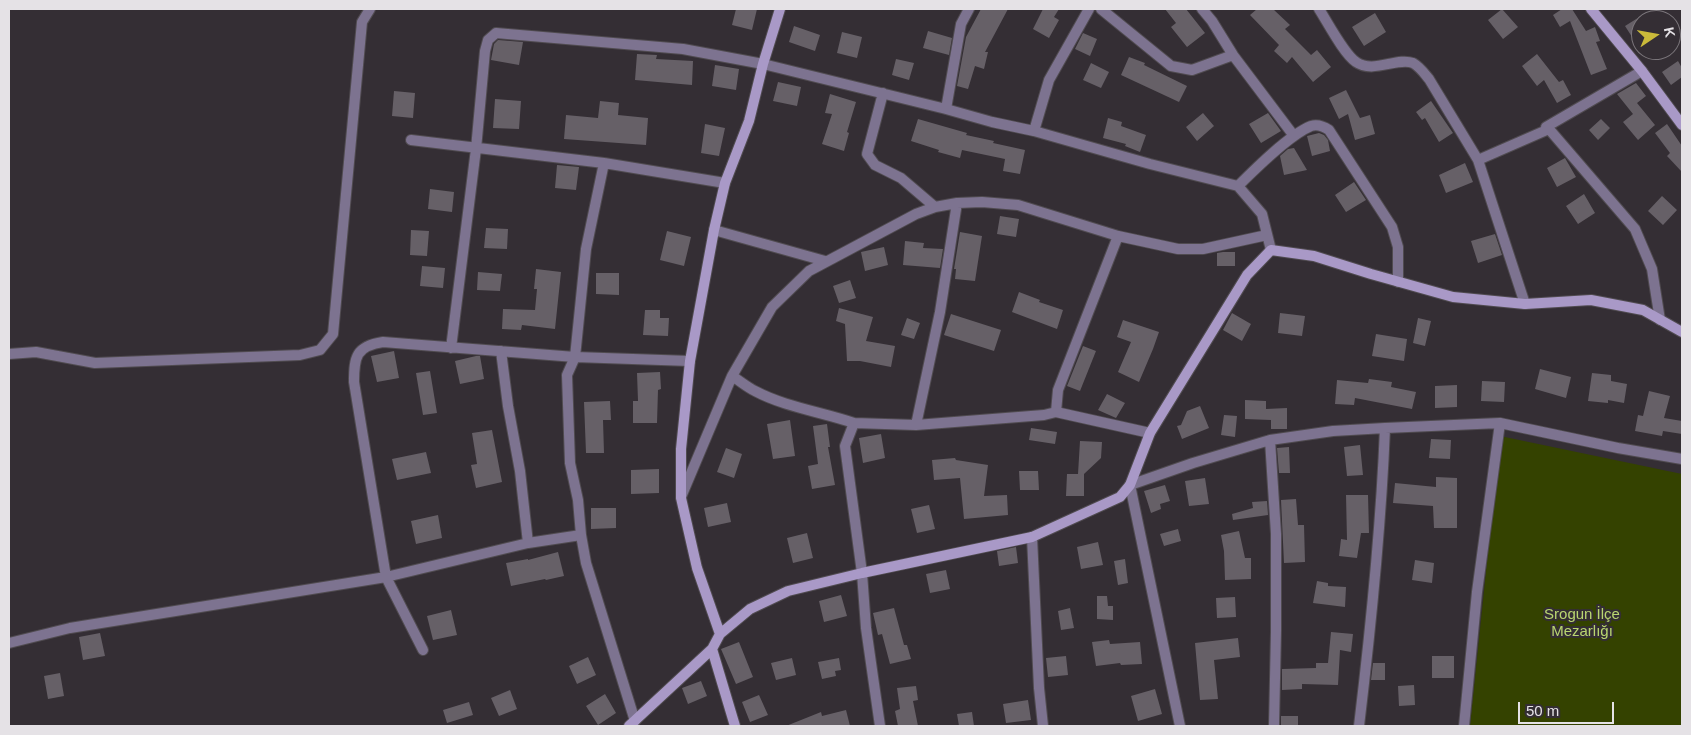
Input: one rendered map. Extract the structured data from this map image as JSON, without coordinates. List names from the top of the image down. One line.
{"parks":["Srogun İlçe Mezarlığı"],"scale_bar":"50 m","north":"right"}
